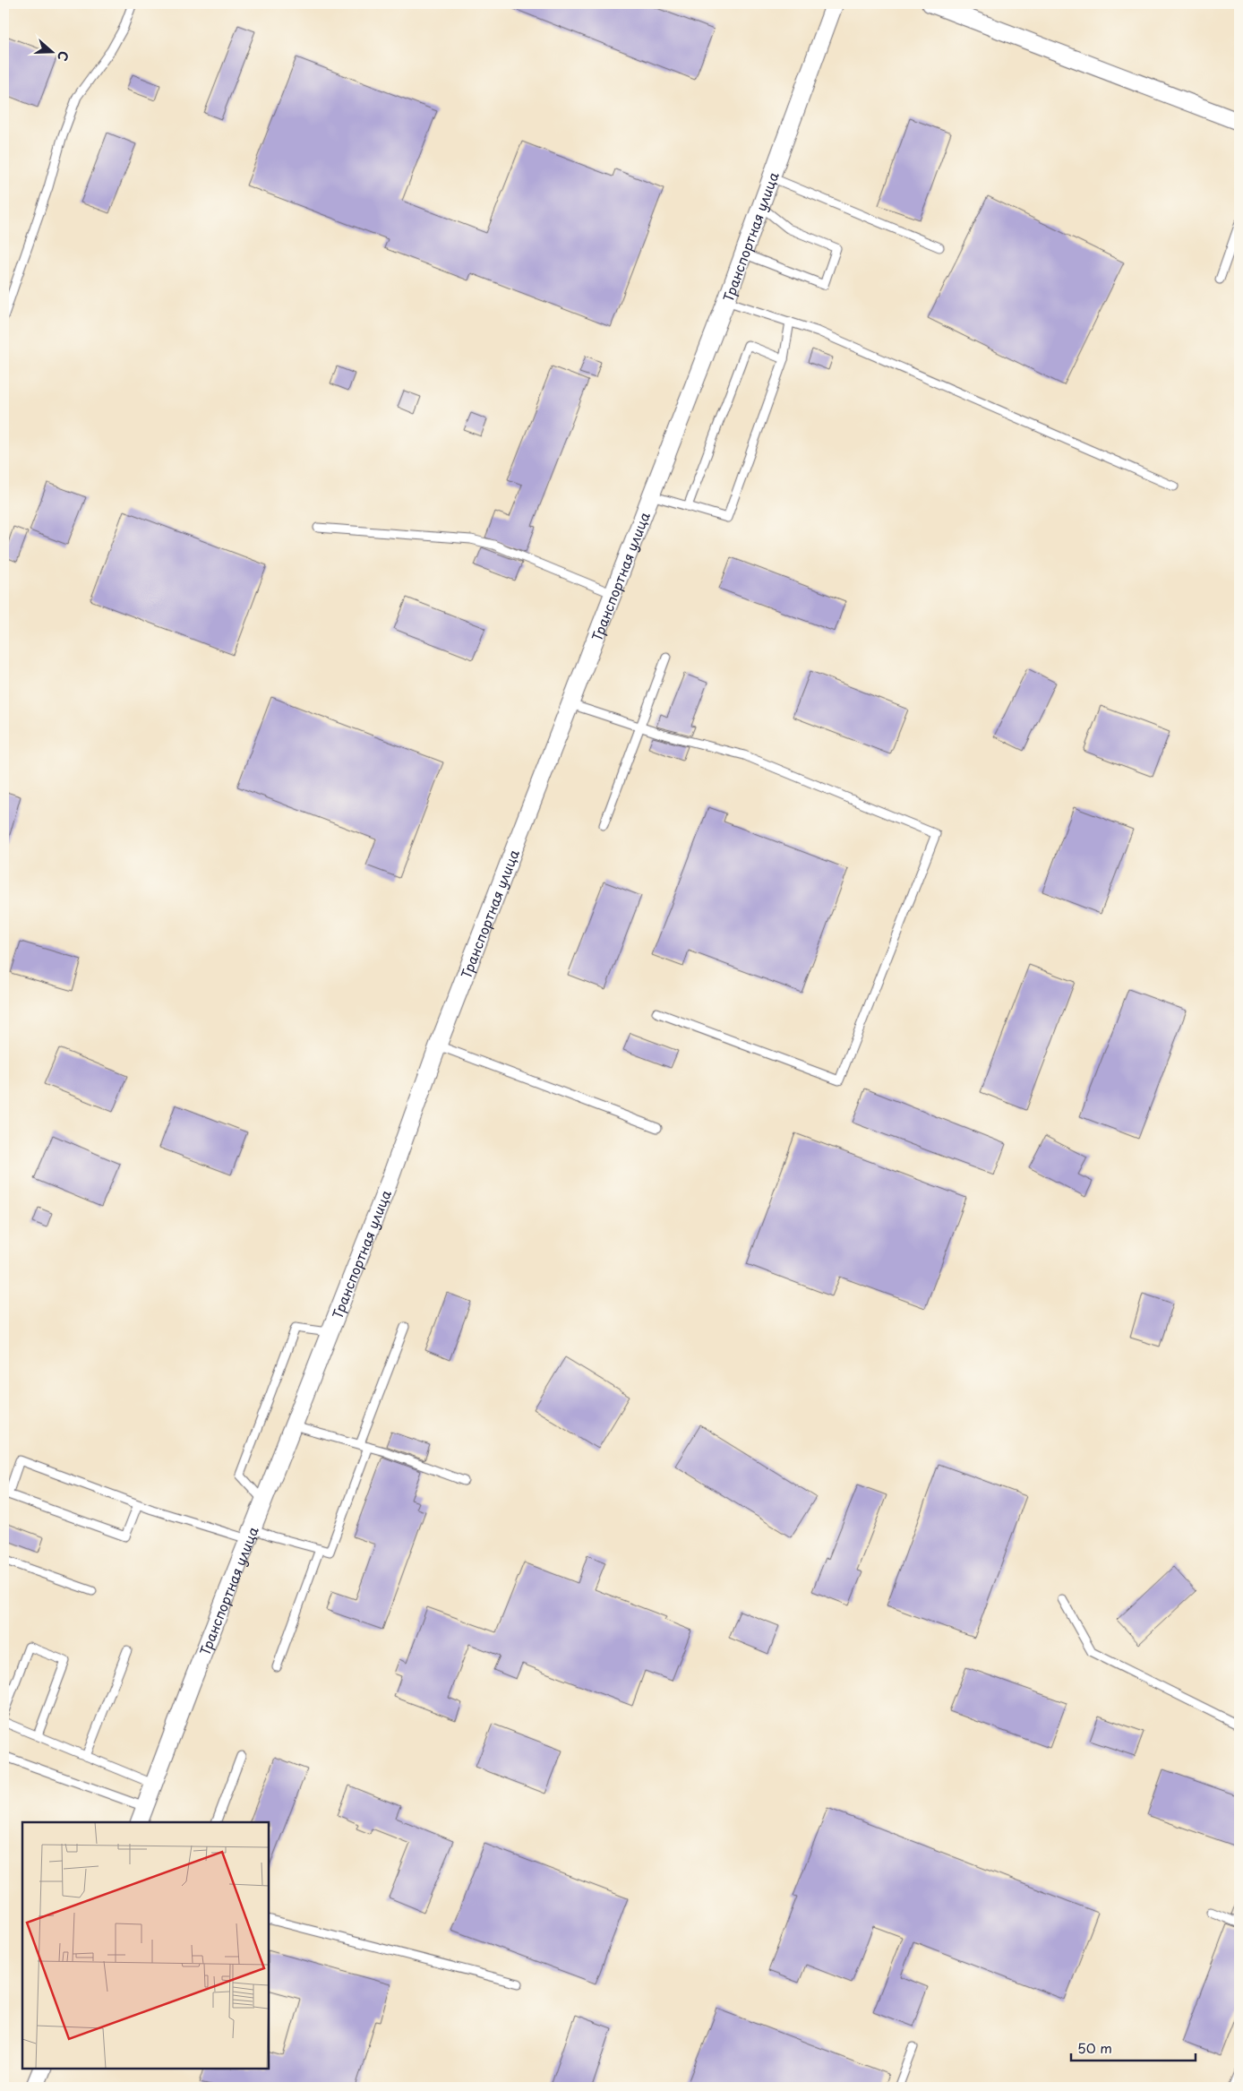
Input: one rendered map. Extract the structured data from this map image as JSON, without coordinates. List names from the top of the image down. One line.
{"streets":{"street":["Транспортная улица"]},"scale_bar":"50 m","north":"right"}
